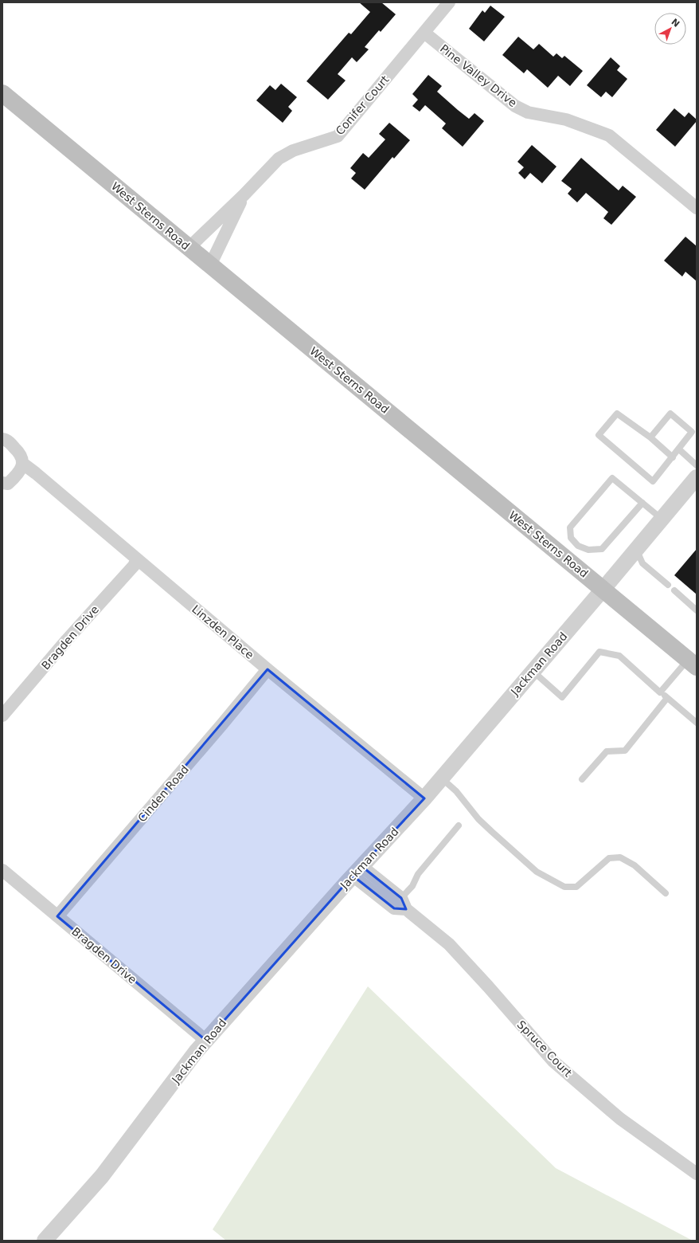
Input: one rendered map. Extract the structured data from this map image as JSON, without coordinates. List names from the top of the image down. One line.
{"streets":{"main road":["West Sterns Road"],"street":["Pine Valley Drive","Conifer Court","Linzden Place","Bragden Drive","Jackman Road","Cinden Road","Spruce Court"]},"crossings":[["Pine Valley Drive","Conifer Court"],["Conifer Court","West Sterns Road"],["West Sterns Road","Jackman Road"],["Linzden Place","Bragden Drive"],["Linzden Place","Jackman Road"],["Linzden Place","Cinden Road"],["Bragden Drive","Jackman Road"],["Bragden Drive","Cinden Road"]],"north":"top right"}
